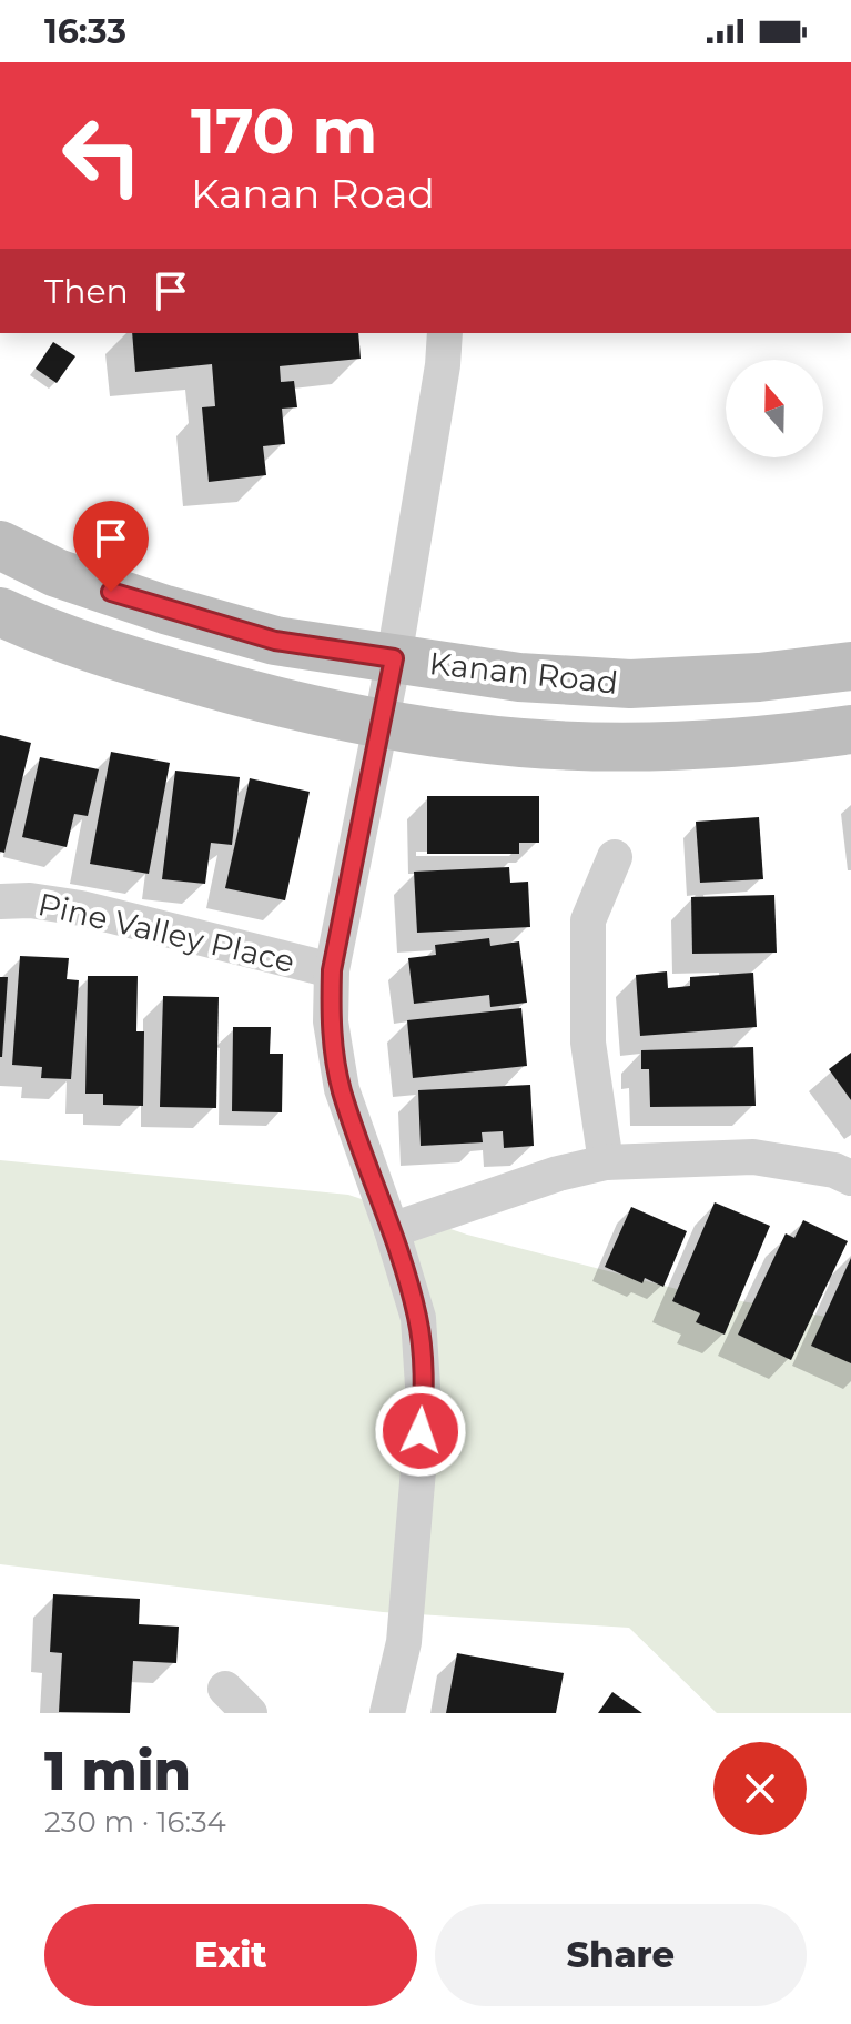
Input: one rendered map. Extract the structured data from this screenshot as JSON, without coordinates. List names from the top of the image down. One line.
{"streets":{"main road":["Kanan Road"],"street":["Pine Valley Place"]},"north":"top","page":{"status":"16:33","turn":["170 m","Kanan Road"],"then":"Then","heading":["1 min","230 m · 16:34"],"buttons":["Exit","Share"]}}
